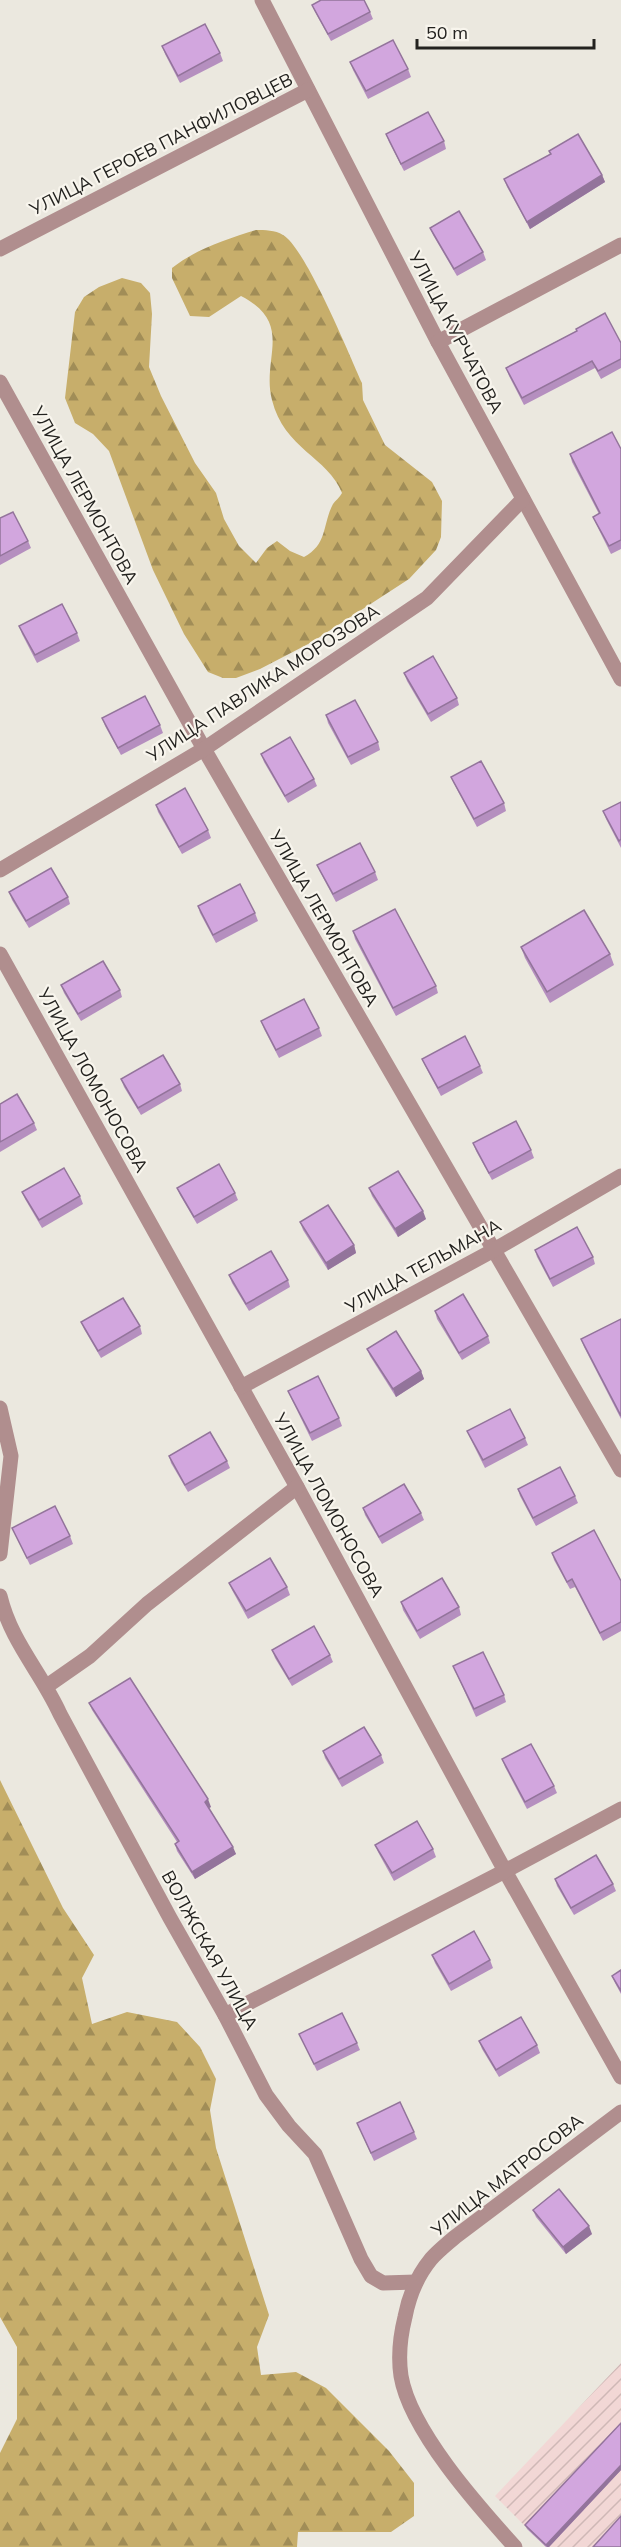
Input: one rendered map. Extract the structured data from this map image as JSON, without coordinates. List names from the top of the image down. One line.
{"streets":{"street":["УЛИЦА ГЕРОЕВ ПАНФИЛОВЦЕВ","УЛИЦА КУРЧАТОВА","УЛИЦА ЛЕРМОНТОВА","УЛИЦА ПАВЛИКА МОРОЗОВА","УЛИЦА ЛОМОНОСОВА","УЛИЦА ТЕЛЬМАНА","ВОЛЖСКАЯ УЛИЦА","УЛИЦА МАТРОСОВА"]},"crossings":[["УЛИЦА ГЕРОЕВ ПАНФИЛОВЦЕВ","УЛИЦА КУРЧАТОВА"],["УЛИЦА КУРЧАТОВА","УЛИЦА ПАВЛИКА МОРОЗОВА"],["УЛИЦА ЛЕРМОНТОВА","УЛИЦА ПАВЛИКА МОРОЗОВА"],["УЛИЦА ЛЕРМОНТОВА","УЛИЦА ТЕЛЬМАНА"],["УЛИЦА ЛОМОНОСОВА","УЛИЦА ТЕЛЬМАНА"],["ВОЛЖСКАЯ УЛИЦА","УЛИЦА МАТРОСОВА"]],"scale_bar":"50 m"}
